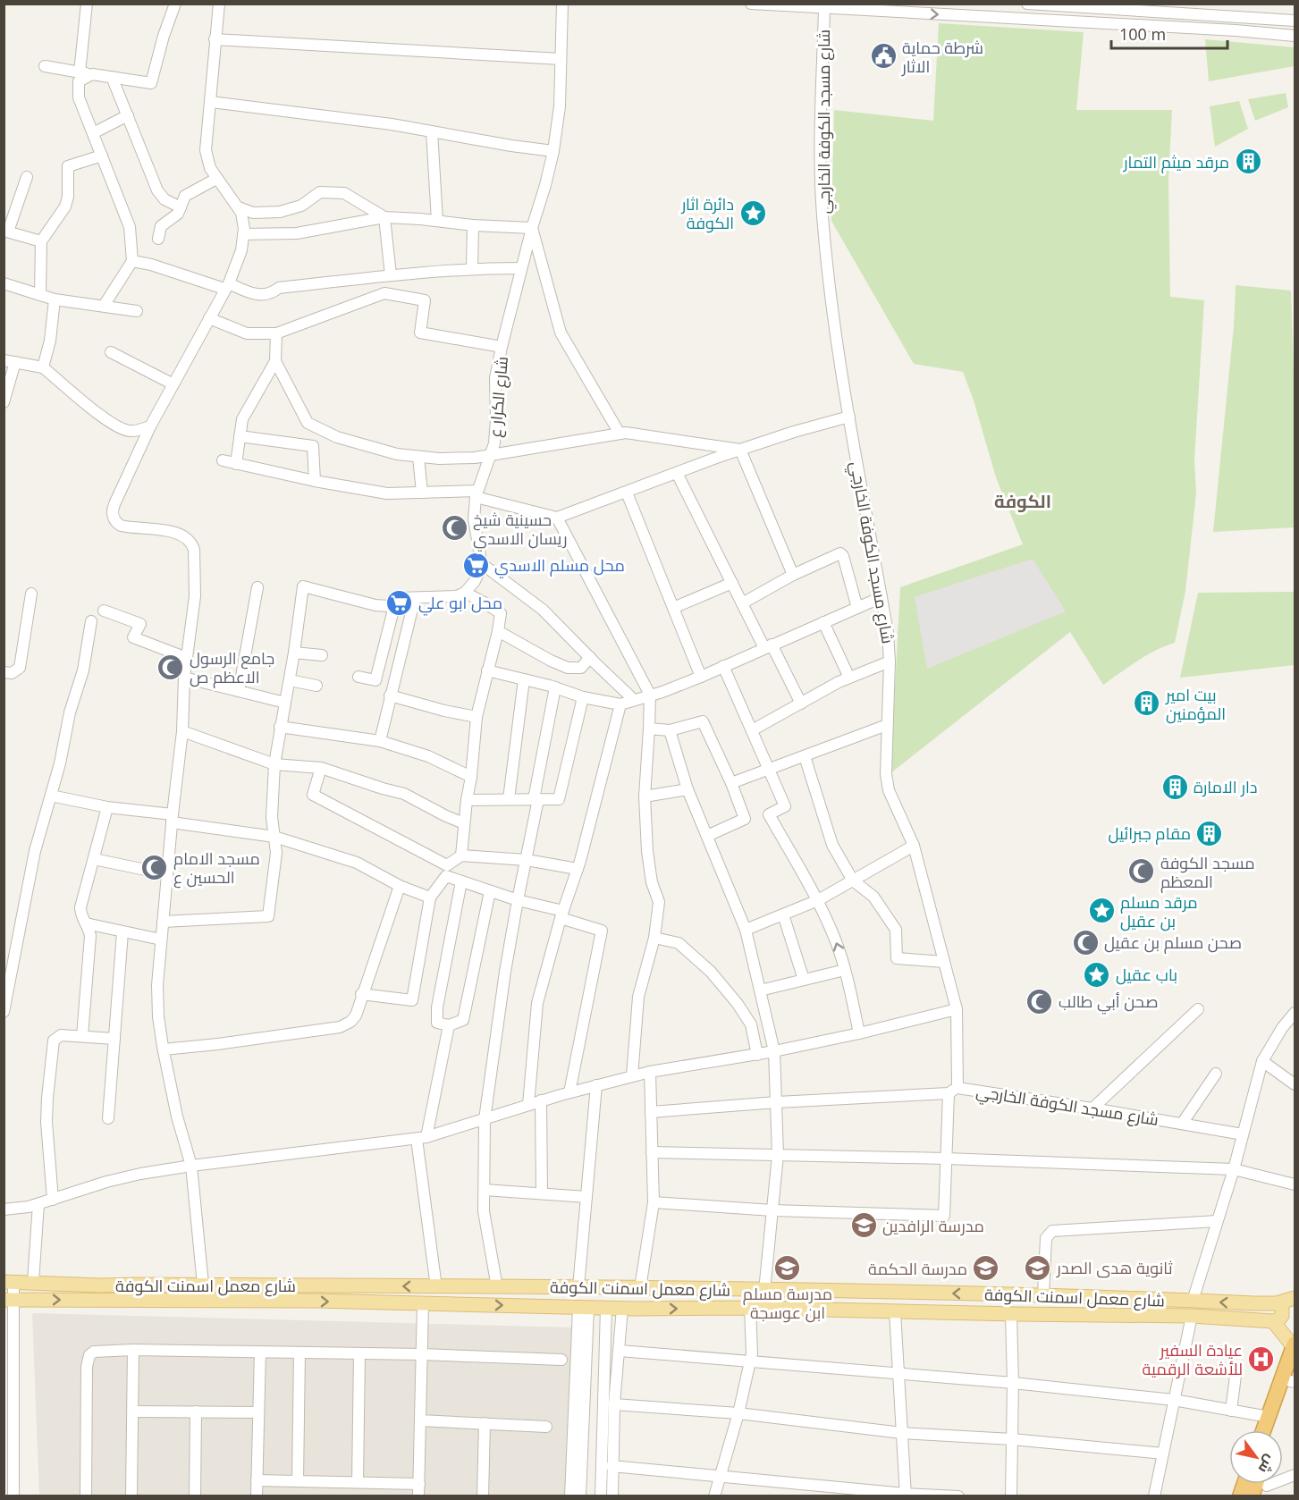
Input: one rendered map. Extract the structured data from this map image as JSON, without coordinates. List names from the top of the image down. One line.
{"streets":{"main road":["شارع معمل اسمنت الكوفة"],"street":["شارع مسجد الكوفة الخارجي","شارع الكرار ع"]},"districts":["الكوفة"],"places":{"public building":["شرطة حماية الاثار"],"building":["مرقد ميثم التمار","بيت امير المؤمنين","دار الامارة","مقام جبرائيل"],"place":["دائرة اثار الكوفة","مرقد مسلم بن عقيل","باب عقيل"],"mosque":["حسينية شيخ ريسان الاسدي","جامع الرسول الاعظم ص","مسجد الامام الحسين ع","مسجد الكوفة المعظم","صحن مسلم بن عقيل","صحن أبي طالب"],"supermarket":["محل مسلم الاسدي","محل ابو علي"],"school or university":["مدرسة الرافدين","مدرسة مسلم ابن عوسجة","ثانوية هدى الصدر","مدرسة الحكمة"],"hospital":["عيادة السفير للأشعة الرقمية"]},"scale_bar":"100 m","north":"bottom right"}
